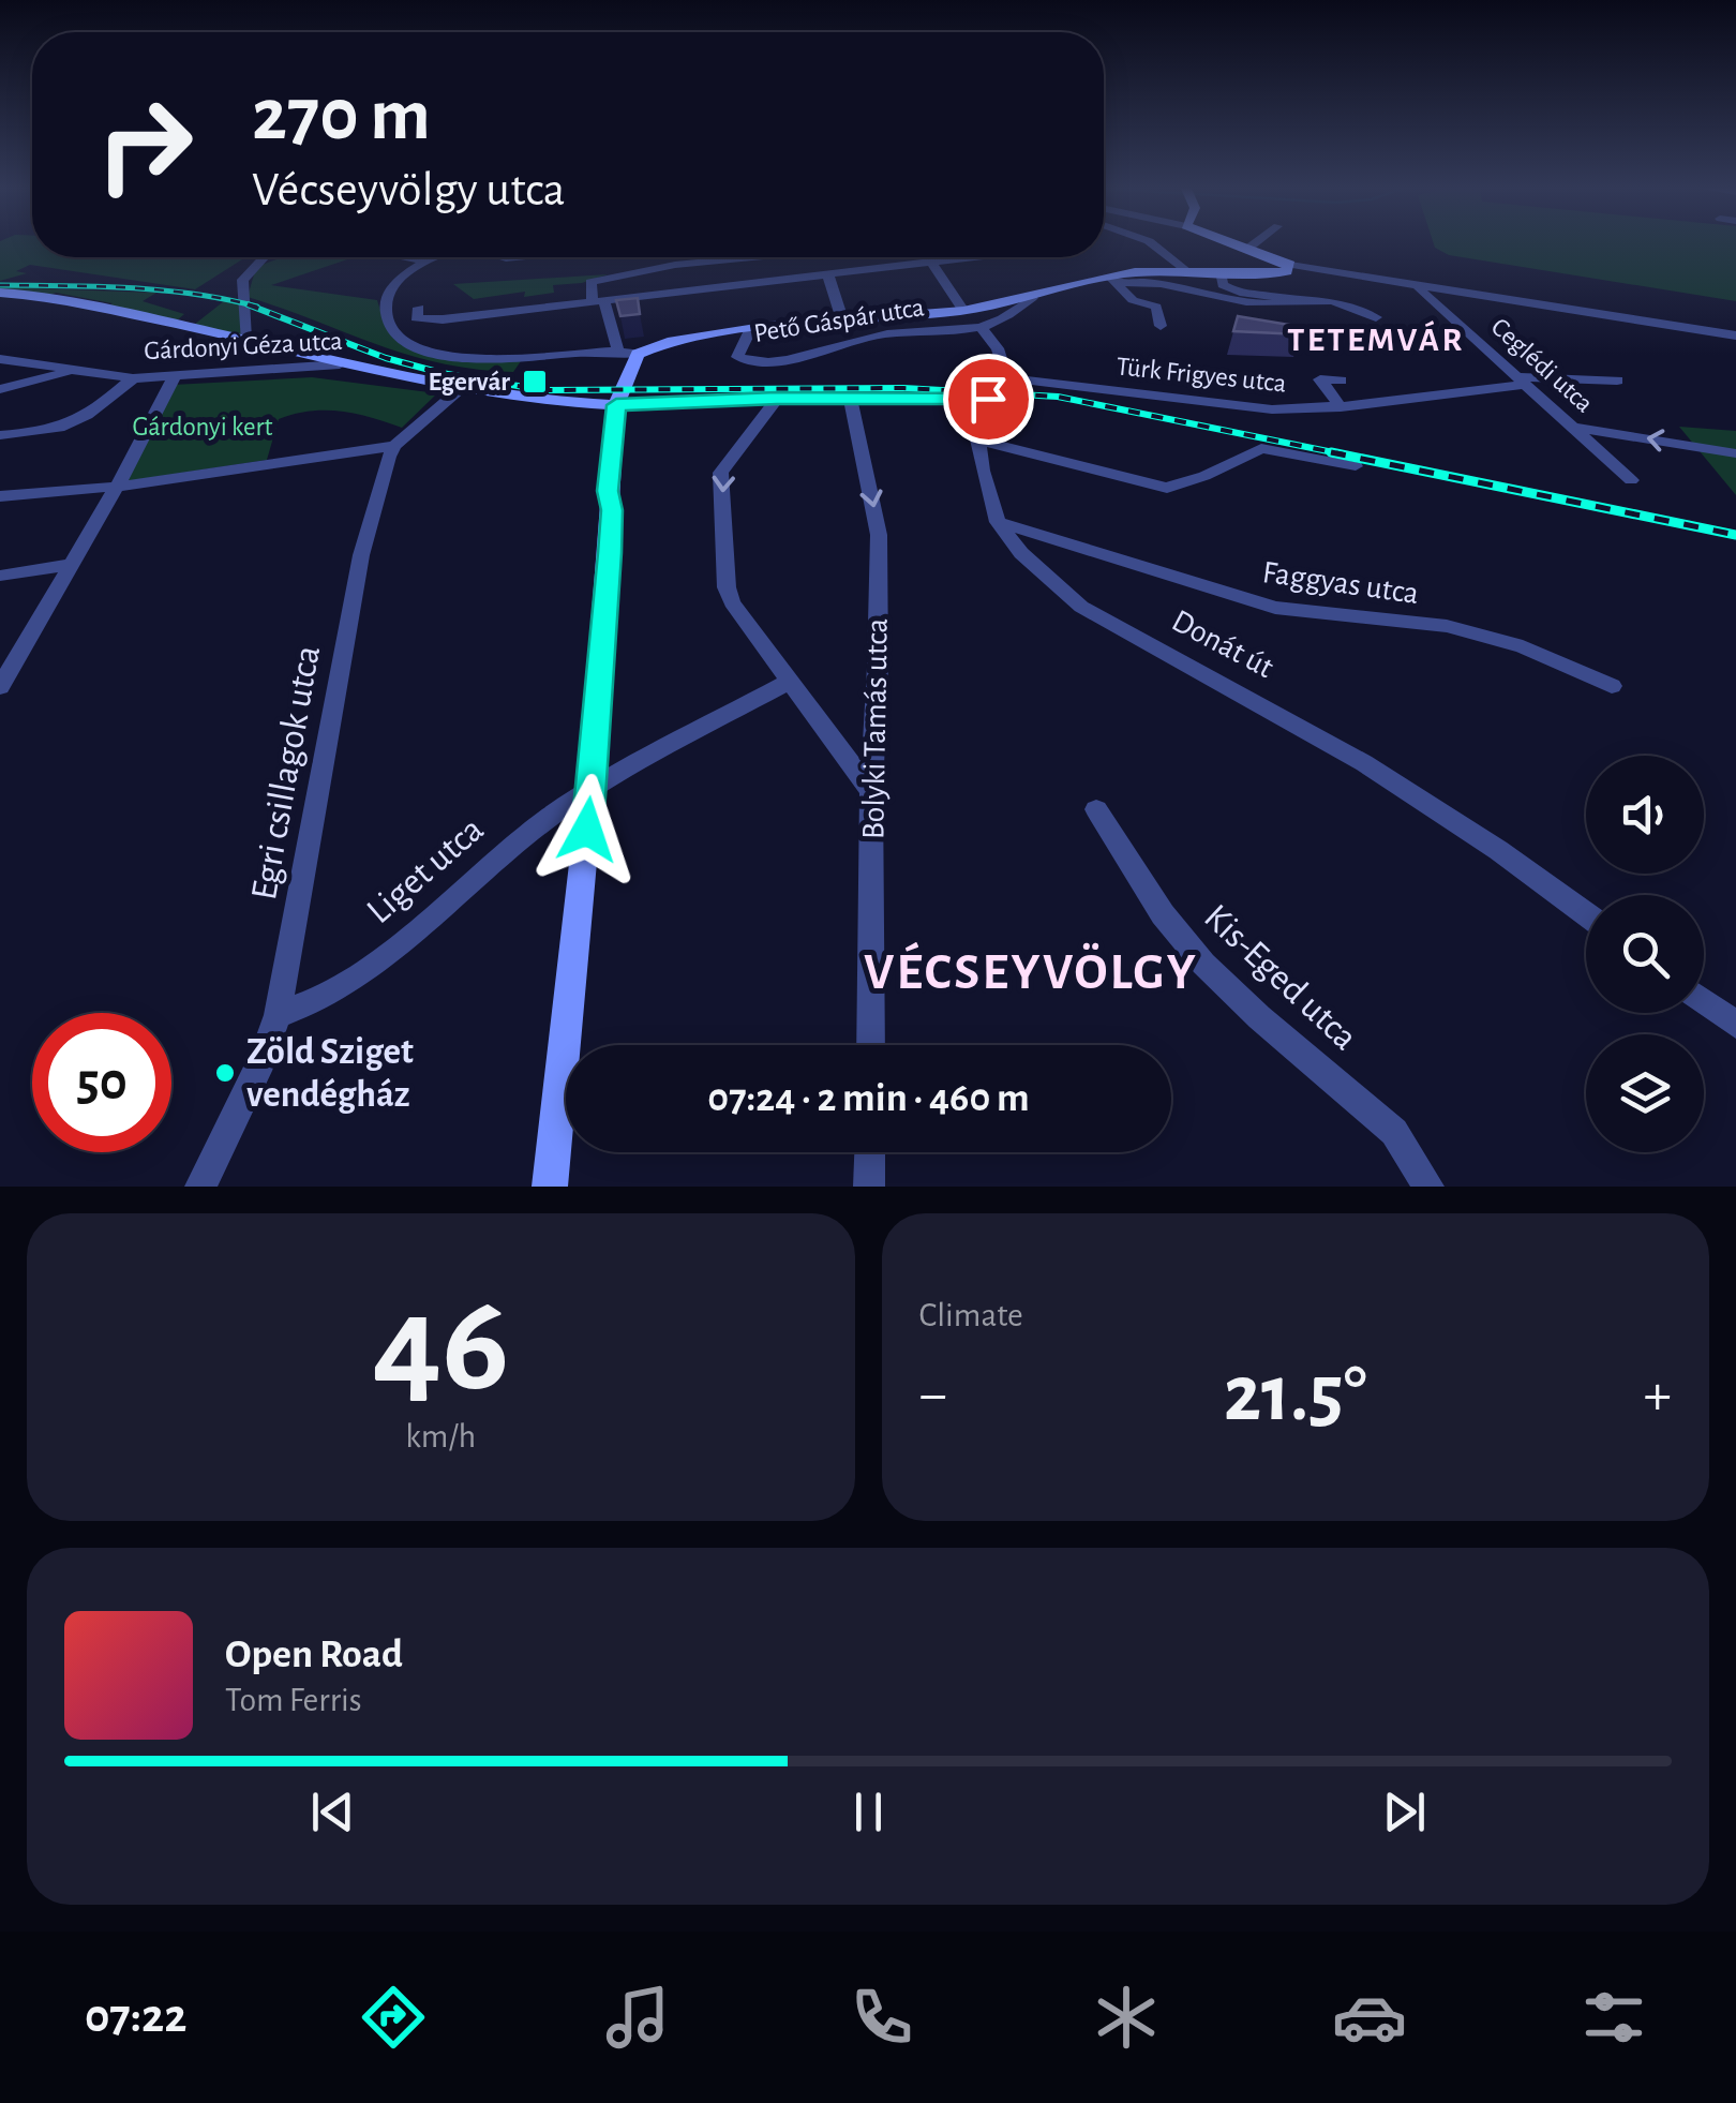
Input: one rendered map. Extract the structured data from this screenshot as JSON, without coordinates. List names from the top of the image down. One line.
{"streets":{"main road":["Gárdonyi Géza utca"],"street":["Pető Gáspár utca","Ceglédi utca","Türk Frigyes utca","Faggyas utca","Donát út","Bolyki Tamás utca","Egri csillagok utca","Liget utca","Kis-Eged utca"]},"crossings":[["Ceglédi utca","Türk Frigyes utca"],["Türk Frigyes utca","Donát út"],["Faggyas utca","Donát út"],["Egri csillagok utca","Liget utca"]],"one_way":["Bolyki Tamás utca"],"districts":["TETEMVÁR","VÉCSEYVÖLGY"],"parks":["Gárdonyi kert"],"places":{"transit":["Egervár"],"other":["Zöld Sziget vendégház"]},"page":{"turn":["270 m","Vécseyvölgy utca"],"limit":"50","trip":"07:24 · 2 min · 460 m","tile":[["46","km/h"],"Climate"],"heat":["−","21.5°","+"],"song":["Open Road","Tom Ferris"],"tabs":"07:22"}}
